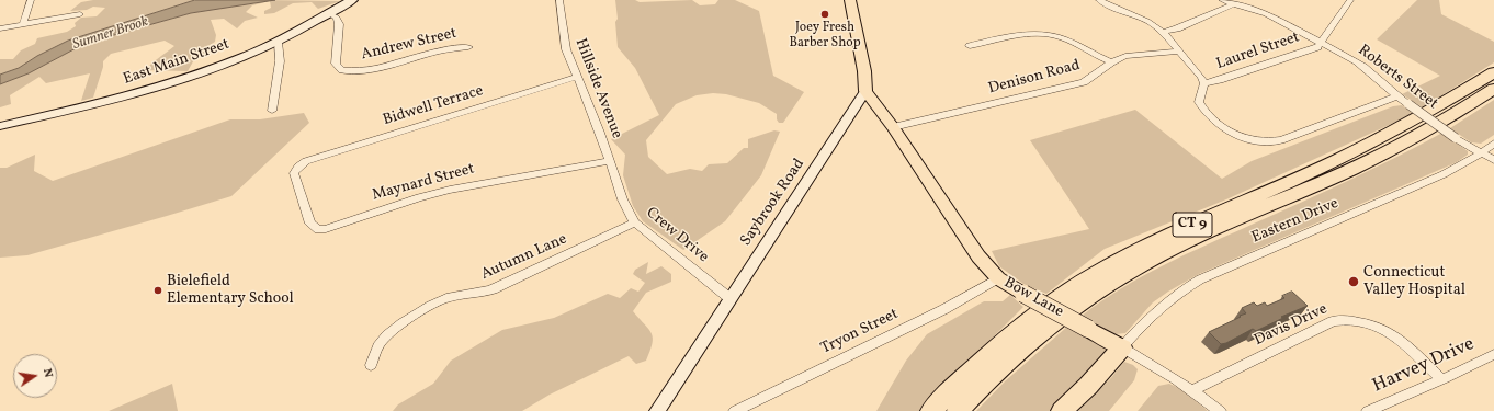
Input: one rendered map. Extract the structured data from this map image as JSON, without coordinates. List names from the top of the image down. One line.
{"streets":{"highway":["CT 9"],"main road":["East Main Street","Saybrook Road","Bow Lane"],"street":["Andrew Street","Laurel Street","Denison Road","Roberts Street","Hillside Avenue","Bidwell Terrace","Maynard Street","Eastern Drive","Crew Drive","Autumn Lane","Davis Drive","Tryon Street","Harvey Drive"]},"crossings":[["Andrew Street","East Main Street"],["Laurel Street","Roberts Street"],["Denison Road","Bow Lane"],["Roberts Street","Eastern Drive"],["Hillside Avenue","Bidwell Terrace"],["Hillside Avenue","Maynard Street"],["Hillside Avenue","Crew Drive"],["Bidwell Terrace","Maynard Street"],["Maynard Street","Crew Drive"],["Saybrook Road","Crew Drive"],["Saybrook Road","Bow Lane"],["Eastern Drive","Bow Lane"],["Crew Drive","Autumn Lane"],["Bow Lane","Davis Drive"],["Bow Lane","Tryon Street"],["Davis Drive","Harvey Drive"]],"water":["Sumner Brook"],"places":["Joey Fresh Barber Shop","Connecticut Valley Hospital","Bielefield Elementary School"],"north":"right"}
